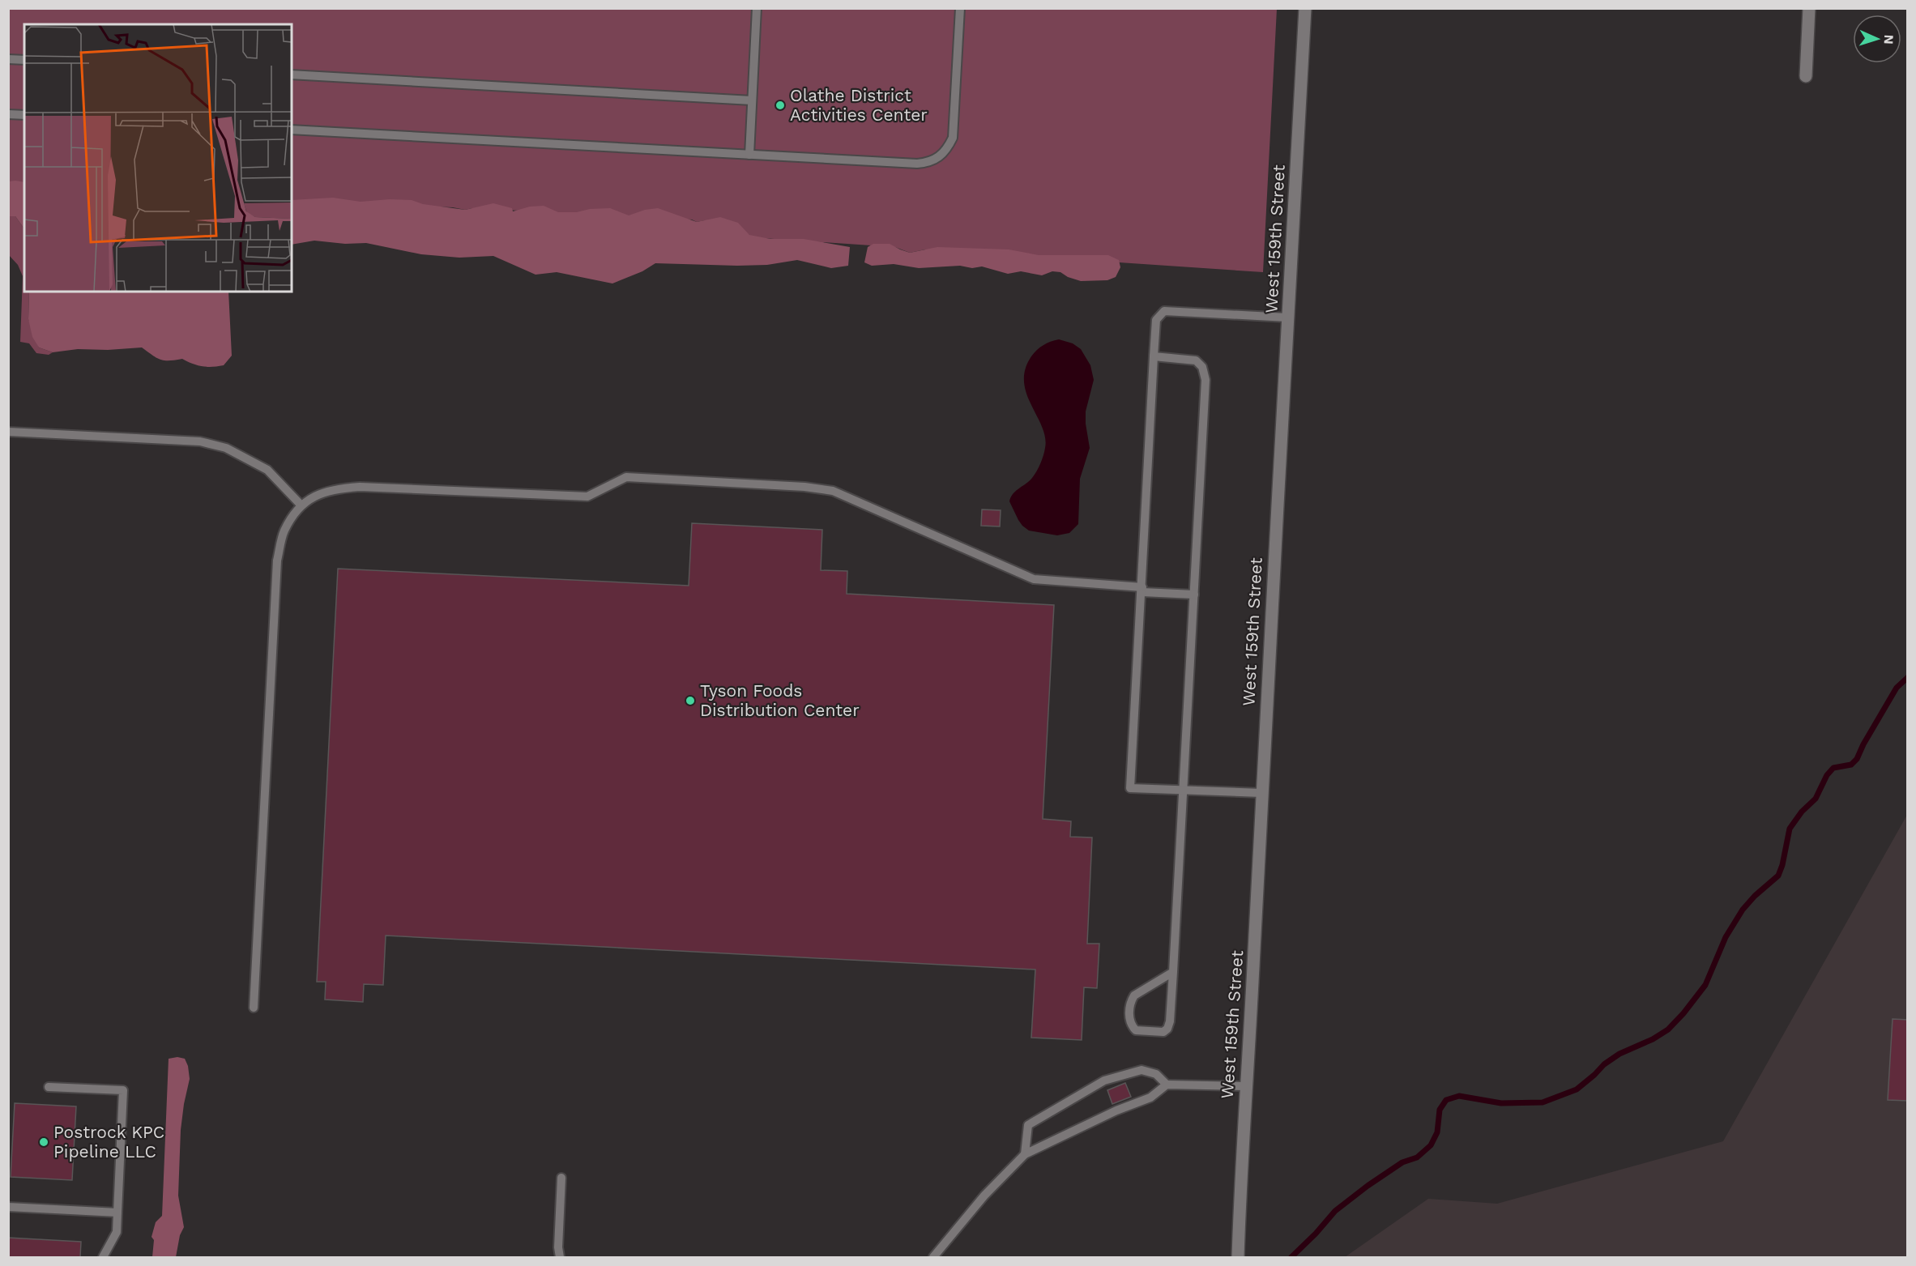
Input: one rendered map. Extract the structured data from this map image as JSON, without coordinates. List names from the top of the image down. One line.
{"streets":{"street":["West 159th Street"]},"places":["Olathe District Activities Center","Tyson Foods Distribution Center","Postrock KPC Pipeline LLC"],"north":"right"}
